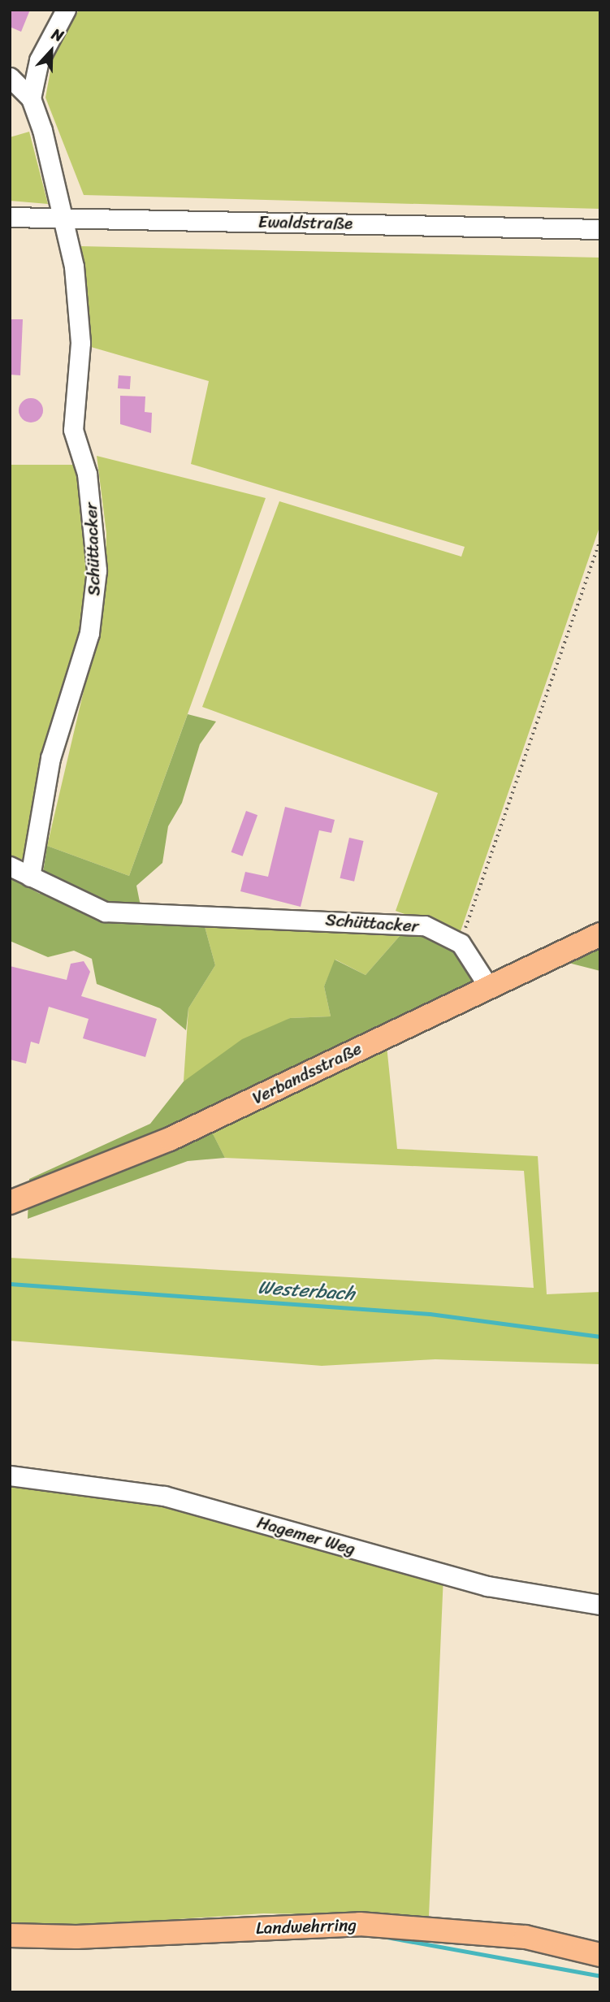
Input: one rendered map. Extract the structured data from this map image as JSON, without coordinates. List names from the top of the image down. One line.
{"streets":{"main road":["Verbandsstraße","Landwehrring"],"street":["Ewaldstraße","Schüttacker","Hagemer Weg"]},"crossings":[["Ewaldstraße","Schüttacker"]],"water":["Westerbach"],"north":"top"}
